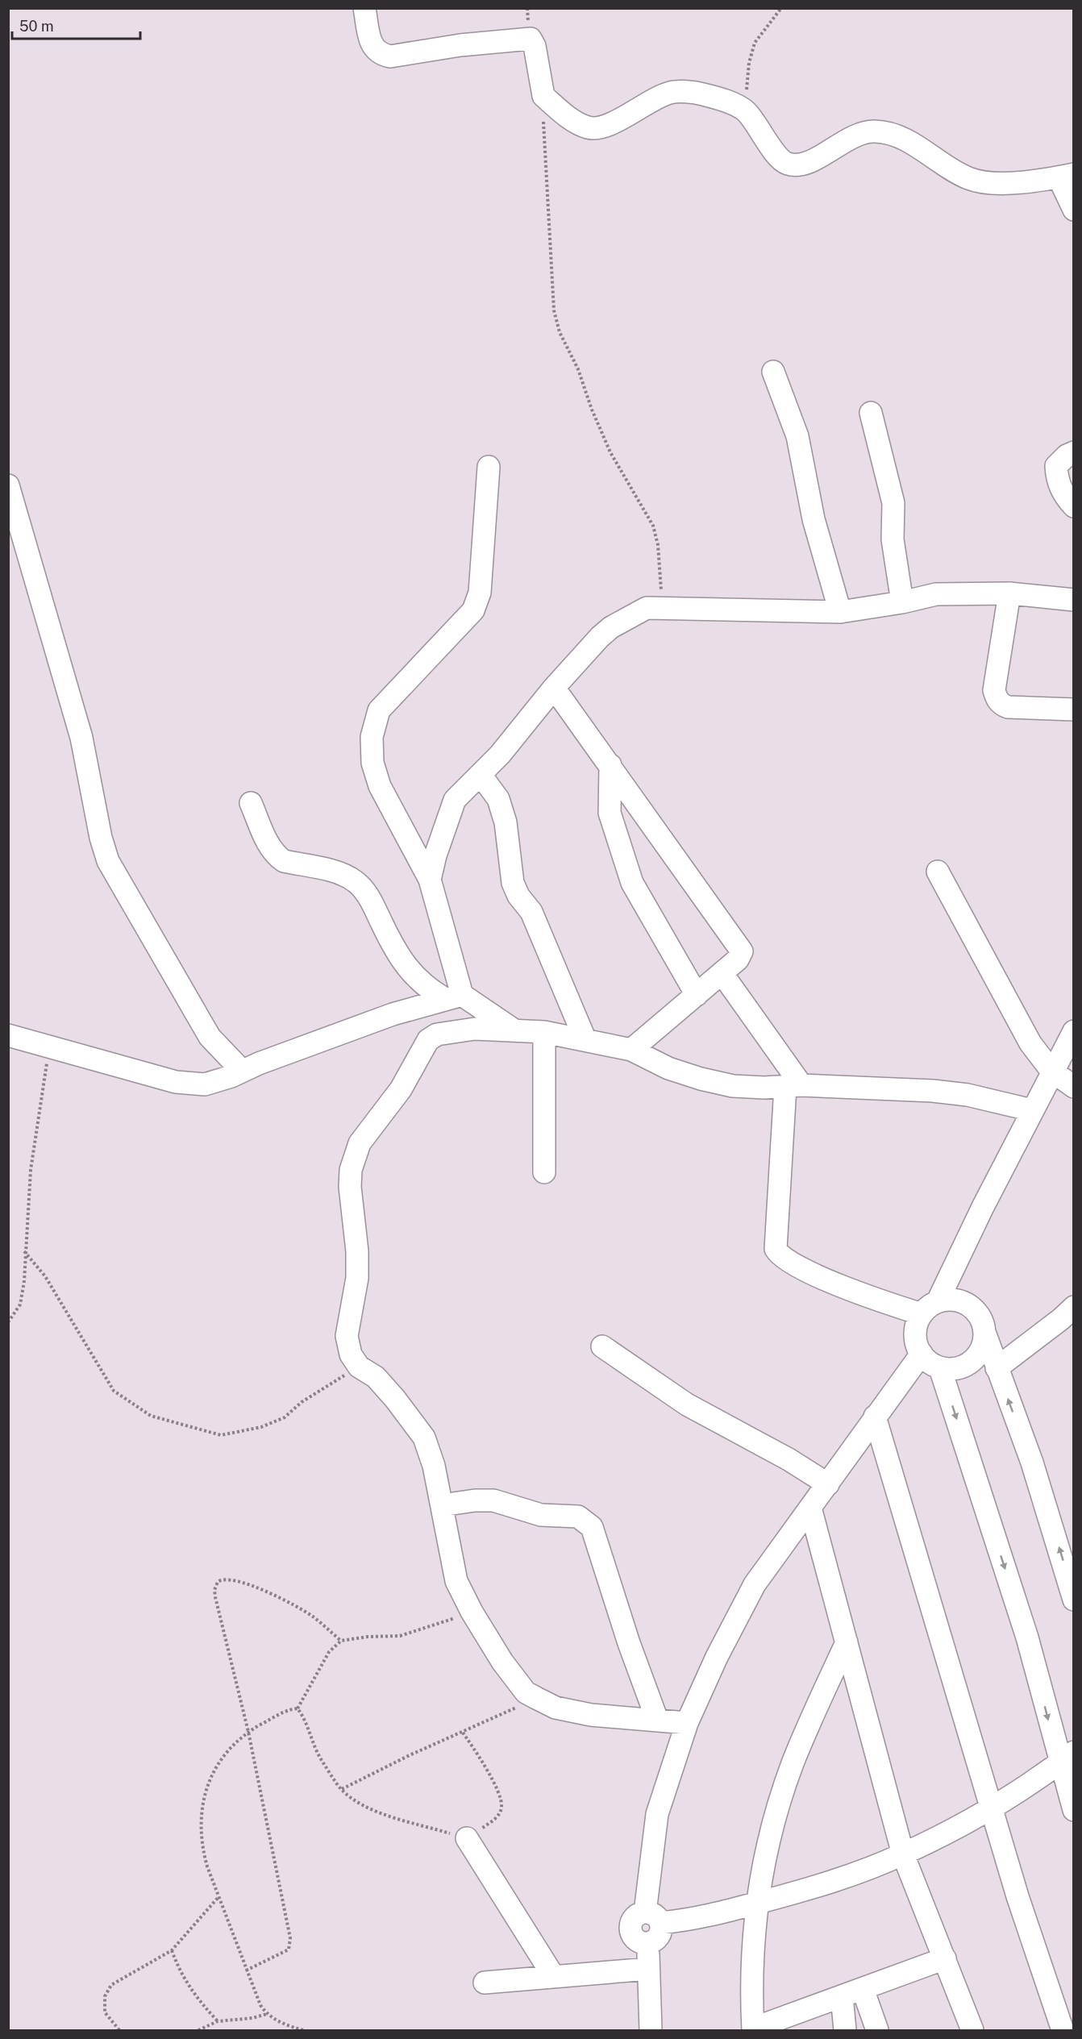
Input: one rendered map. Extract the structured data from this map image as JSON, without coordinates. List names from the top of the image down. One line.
{"scale_bar":"50 m"}
